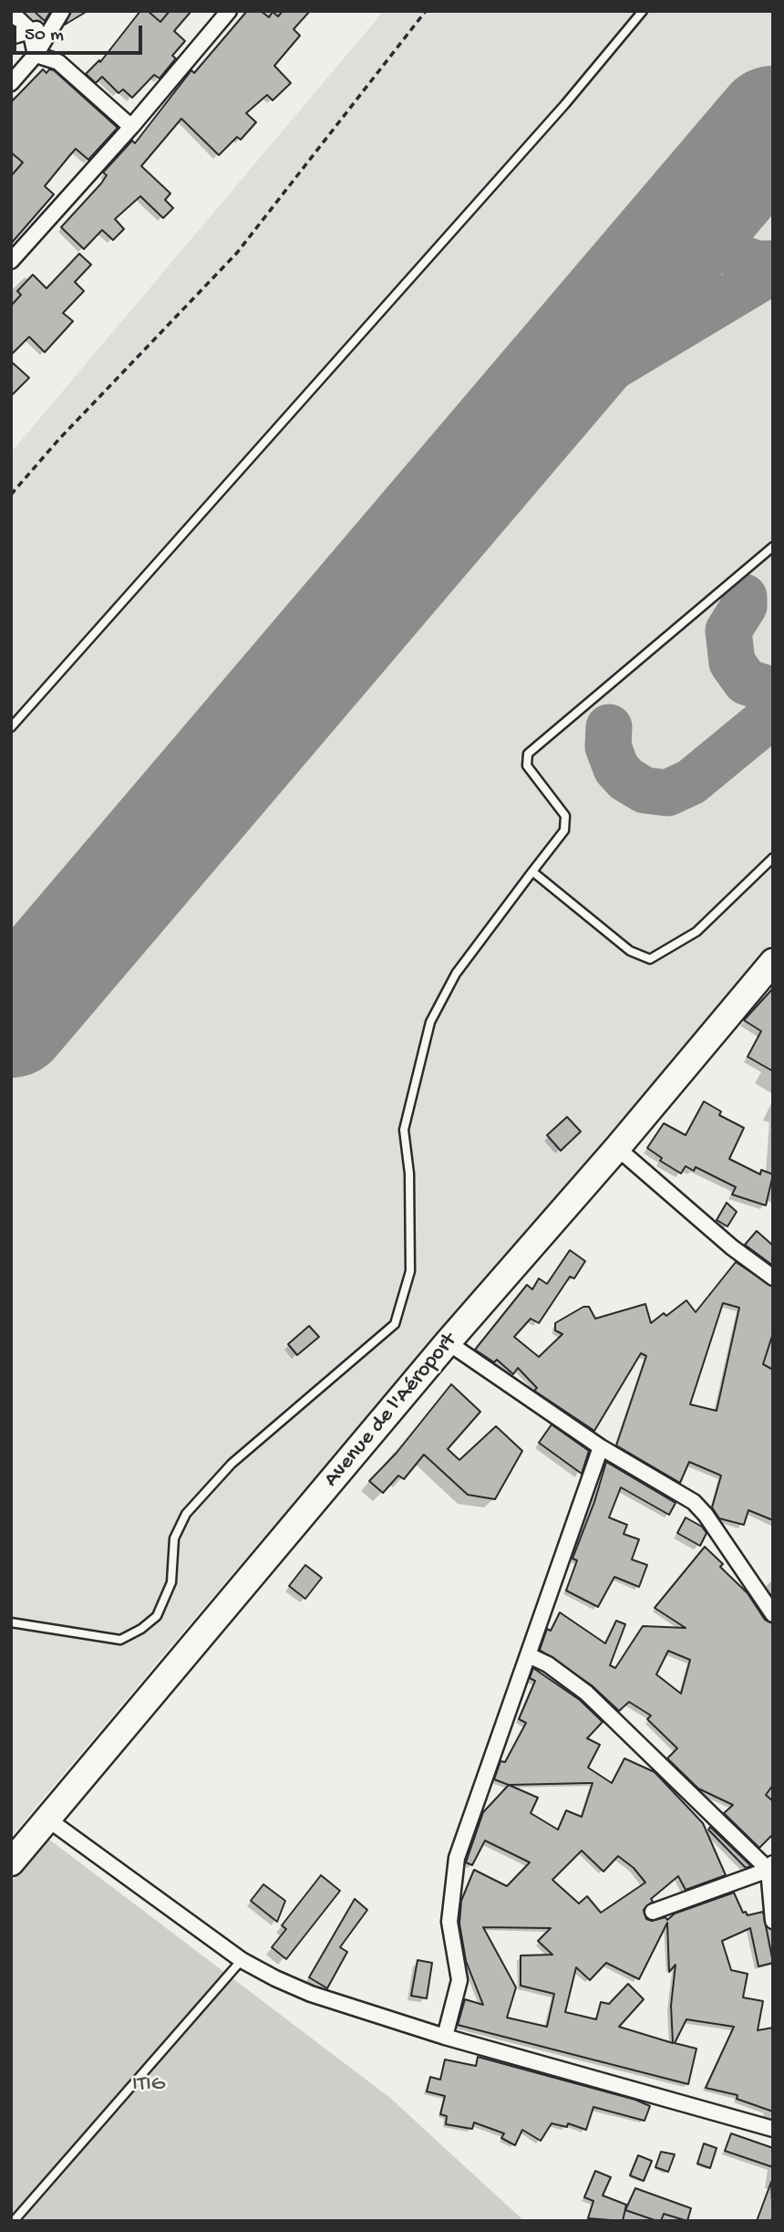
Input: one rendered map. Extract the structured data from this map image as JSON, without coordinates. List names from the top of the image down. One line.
{"streets":{"highway":["Avenue de l'Aéroport"]},"parks":["ITIG"],"scale_bar":"50 m"}
